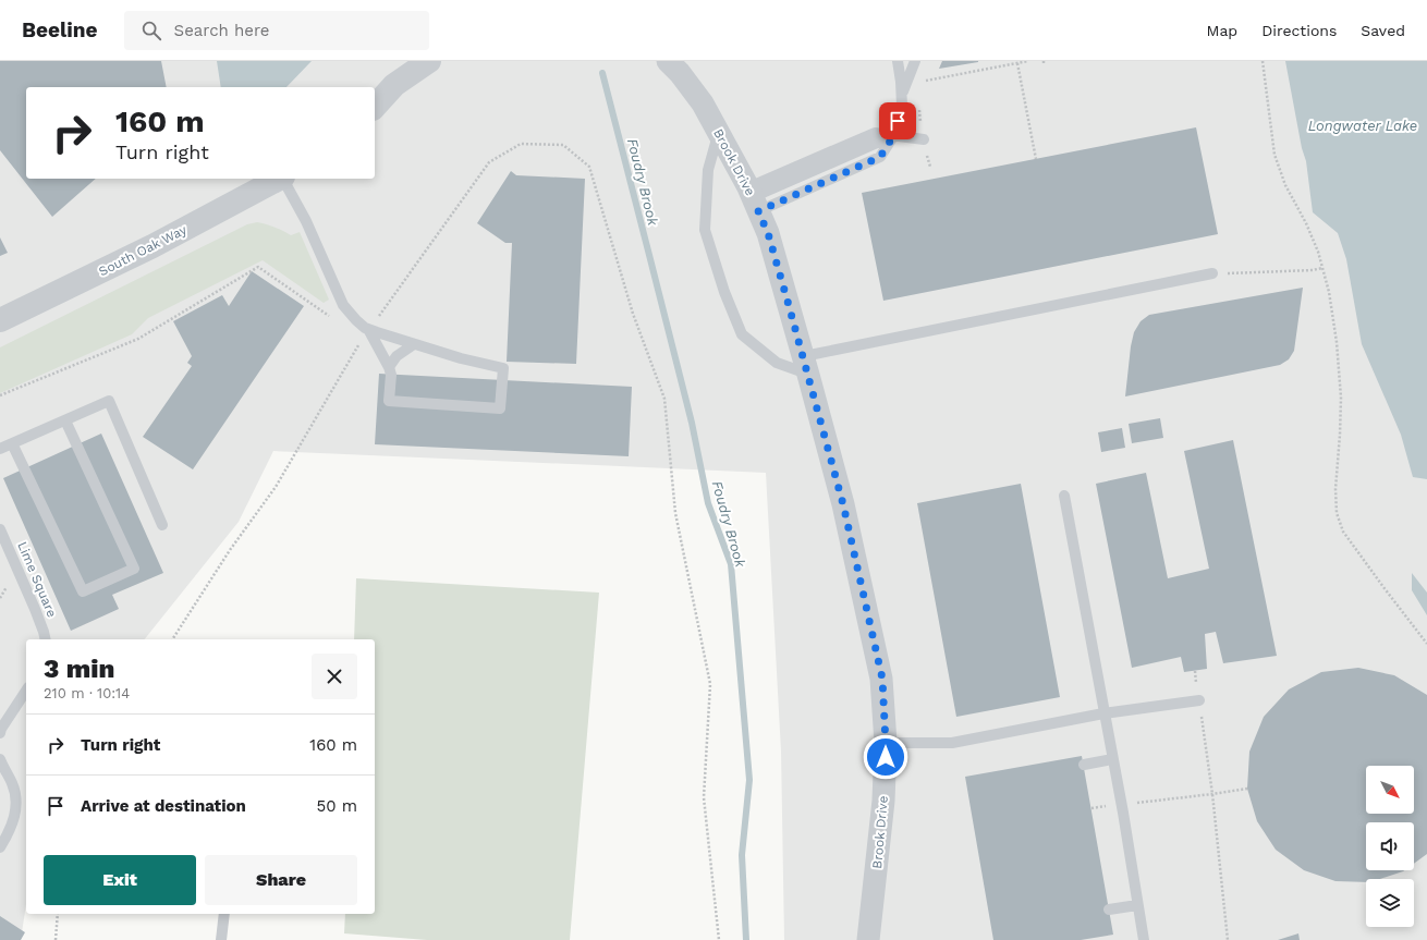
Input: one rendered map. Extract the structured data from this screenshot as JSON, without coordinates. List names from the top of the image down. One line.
{"streets":{"street":["Brook Drive","South Oak Way"],"lane":["Lime Square"]},"water":["Longwater Lake","Foudry Brook"],"north":"bottom right","page":{"header":"Beeline","search":"Search here","nav":["Map","Directions","Saved"],"turn":["160 m","Turn right"],"heading":["3 min","210 m · 10:14"],"list":[{"name":"Turn right","value":"160 m"},{"name":"Arrive at destination","value":"50 m"}],"buttons":["Exit","Share"]}}
